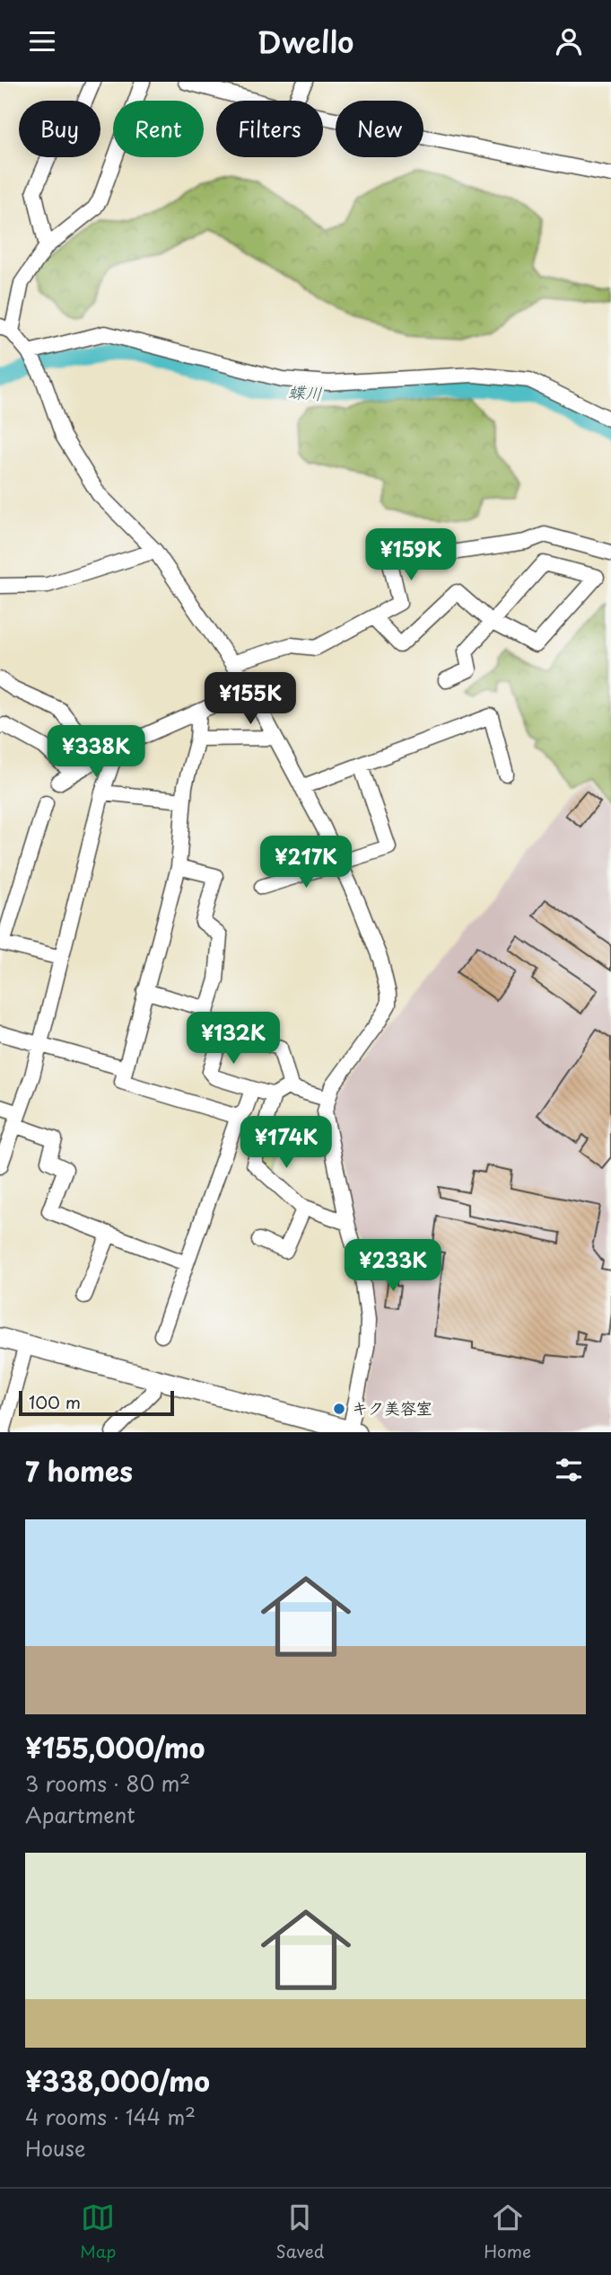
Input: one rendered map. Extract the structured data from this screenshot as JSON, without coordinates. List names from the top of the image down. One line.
{"water":["蝶川"],"places":["キク美容室"],"scale_bar":"100 m","page":{"header":"Dwello","chip":["Buy","Rent","Filters","New"],"price":["¥159K","¥155K","¥338K","¥217K","¥132K","¥174K","¥233K"],"scale":"100 m","heading":"7 homes","list":[{"name":"¥155,000/mo","note":"3 rooms · 80 m² · Apartment"},{"name":"¥338,000/mo","note":"4 rooms · 144 m² · House"}],"tabs":["Map","Saved","Home"]}}
